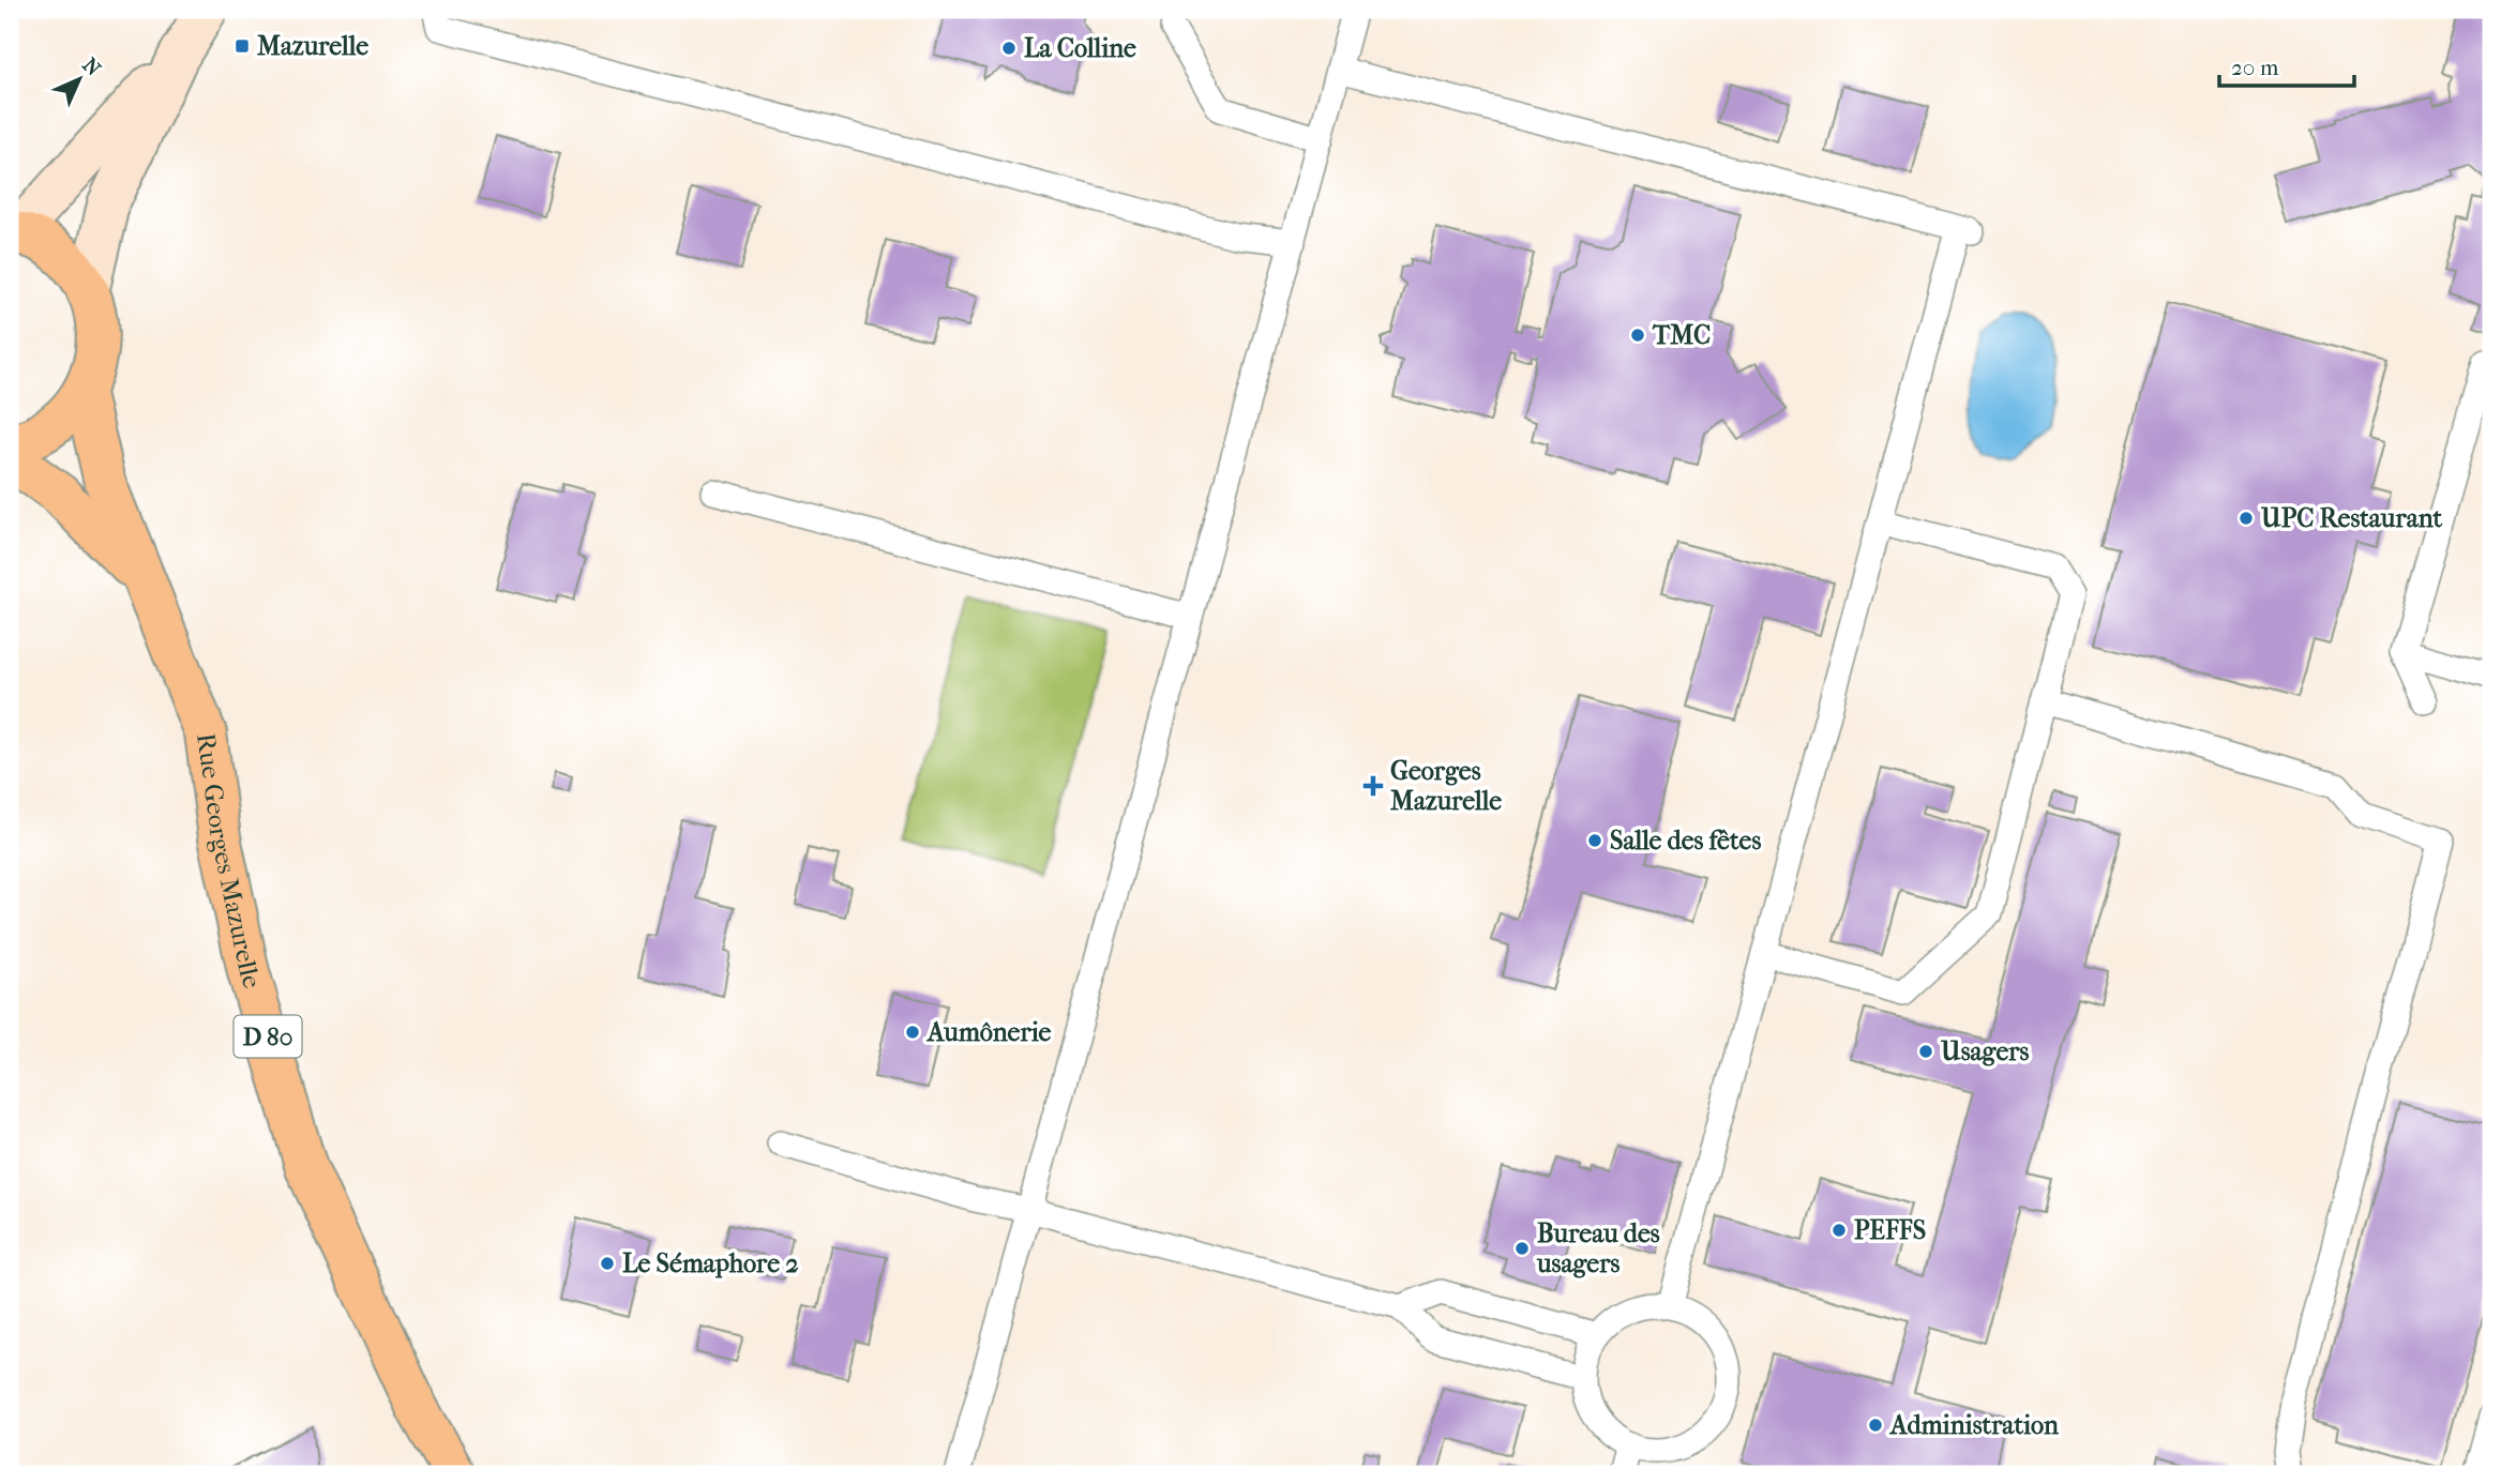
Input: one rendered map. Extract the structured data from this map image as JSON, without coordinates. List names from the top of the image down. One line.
{"streets":{"main road":["Rue Georges Mazurelle","D 80"]},"places":{"transit":["Mazurelle"],"other":["La Colline","TMC","UPC Restaurant","Salle des fêtes","Aumônerie","Usagers","PEFFS","Bureau des usagers","Le Sémaphore 2","Administration"],"health":["Georges Mazurelle"]},"scale_bar":"20 m","north":"top right"}
